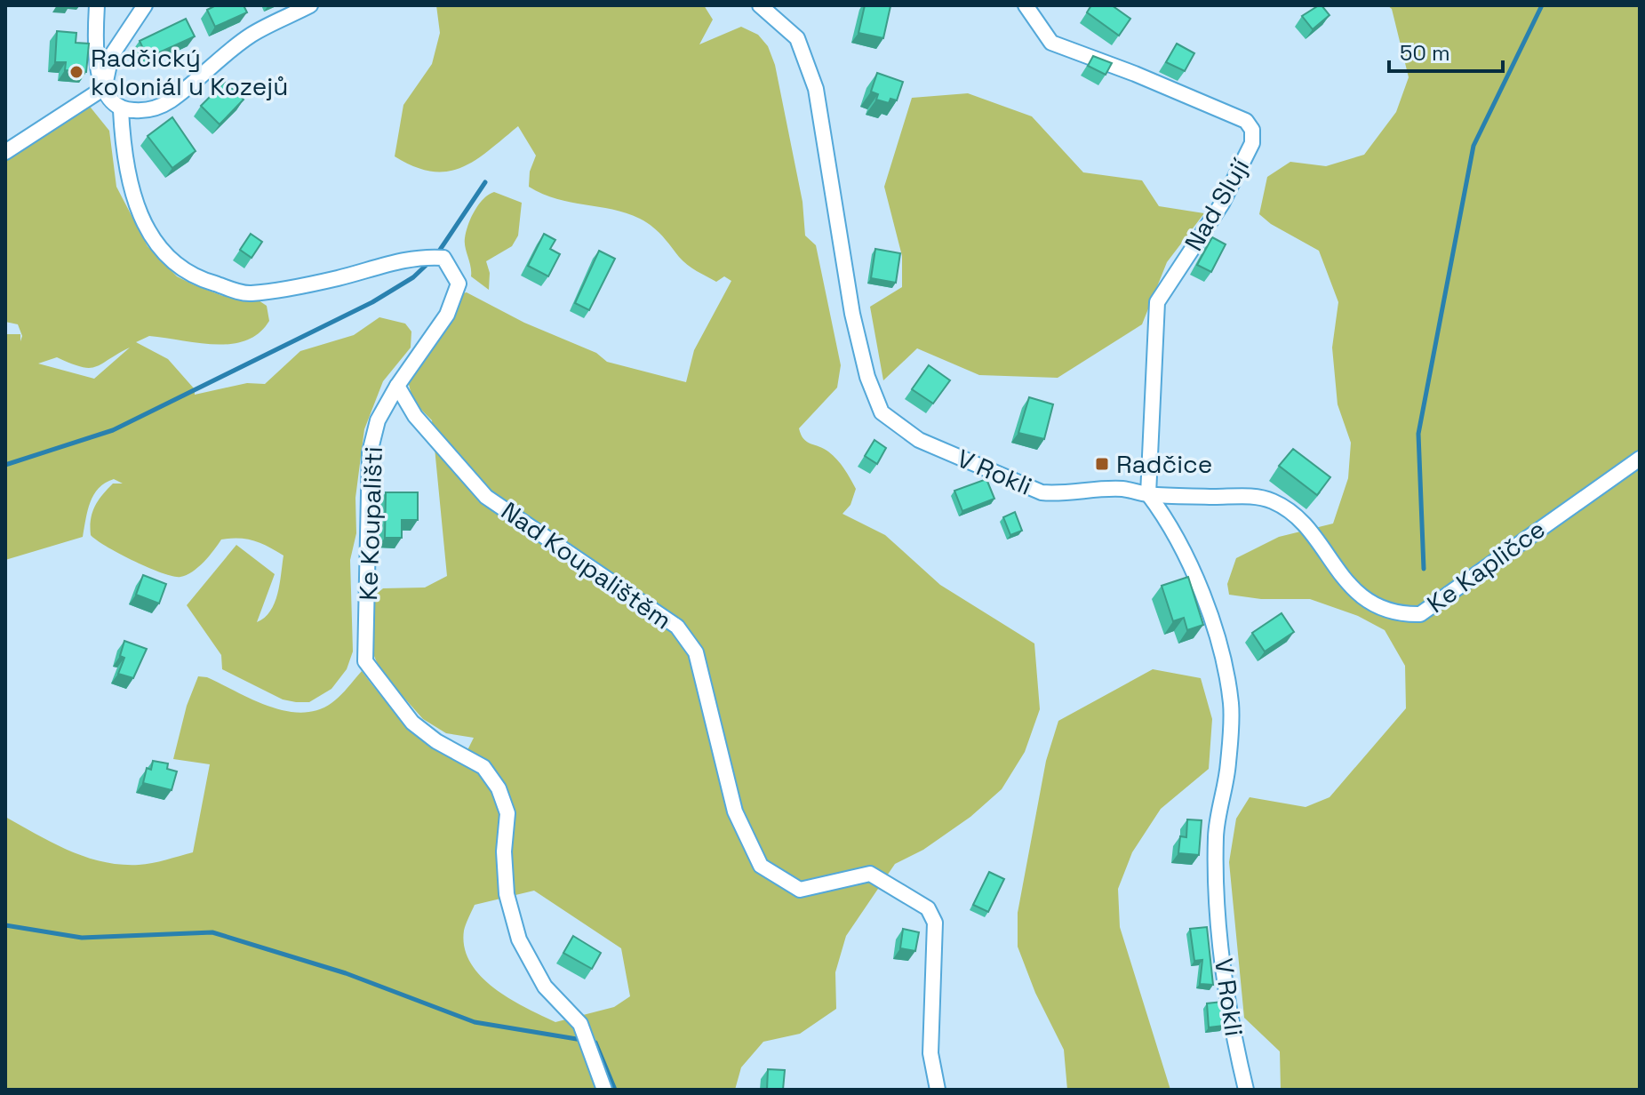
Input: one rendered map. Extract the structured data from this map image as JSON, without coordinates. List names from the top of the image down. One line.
{"streets":{"street":["Nad Slují","V Rokli","Ke Koupališti","Nad Koupalištěm","Ke Kapličce"]},"crossings":[["Nad Slují","V Rokli"],["Nad Slují","Ke Kapličce"],["V Rokli","Ke Kapličce"],["Ke Koupališti","Nad Koupalištěm"]],"places":{"other":["Radčický koloniál u Kozejů"],"transit":["Radčice"]},"scale_bar":"50 m"}
